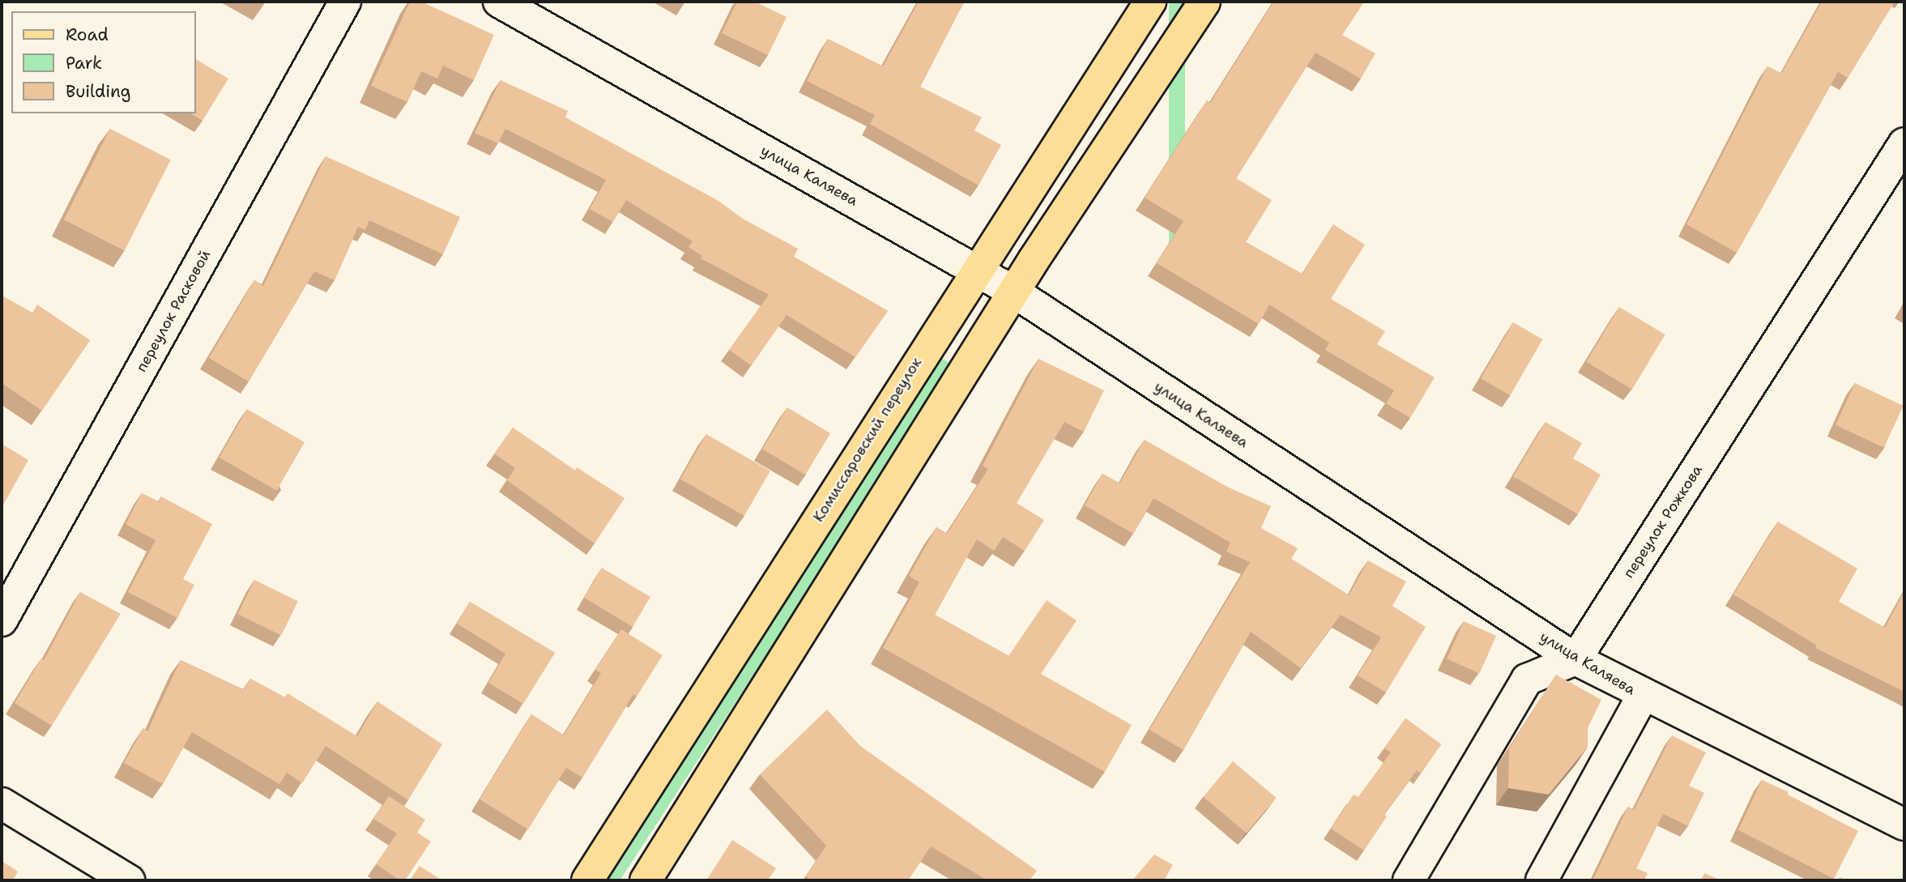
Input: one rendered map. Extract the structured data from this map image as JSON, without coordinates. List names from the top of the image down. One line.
{"streets":{"main road":["Комиссаровский переулок"],"street":["улица Каляева","переулок Расковой","переулок Рожкова"]},"crossings":[["улица Каляева","Комиссаровский переулок"],["улица Каляева","переулок Рожкова"]],"legend":["Road","Park","Building"]}
